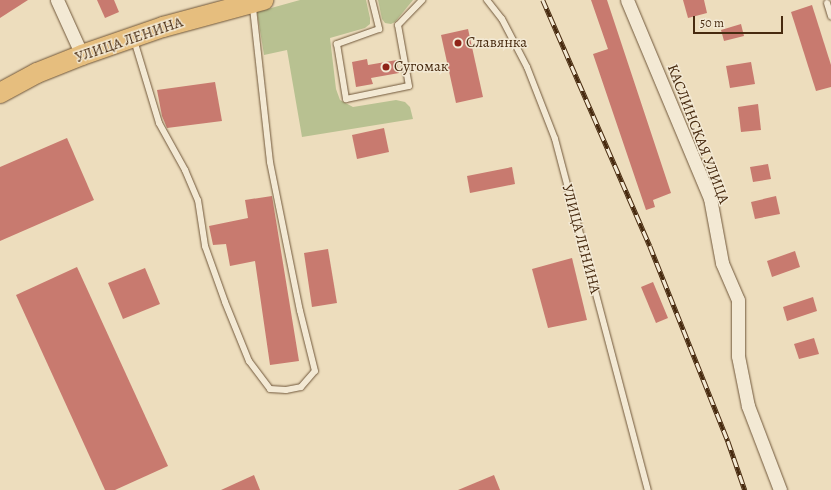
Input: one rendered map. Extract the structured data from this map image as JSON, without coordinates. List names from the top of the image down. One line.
{"streets":{"main road":["УЛИЦА ЛЕНИНА"],"street":["КАСЛИНСКАЯ УЛИЦА"]},"places":["Славянка","Сугомак"],"scale_bar":"50 m"}
